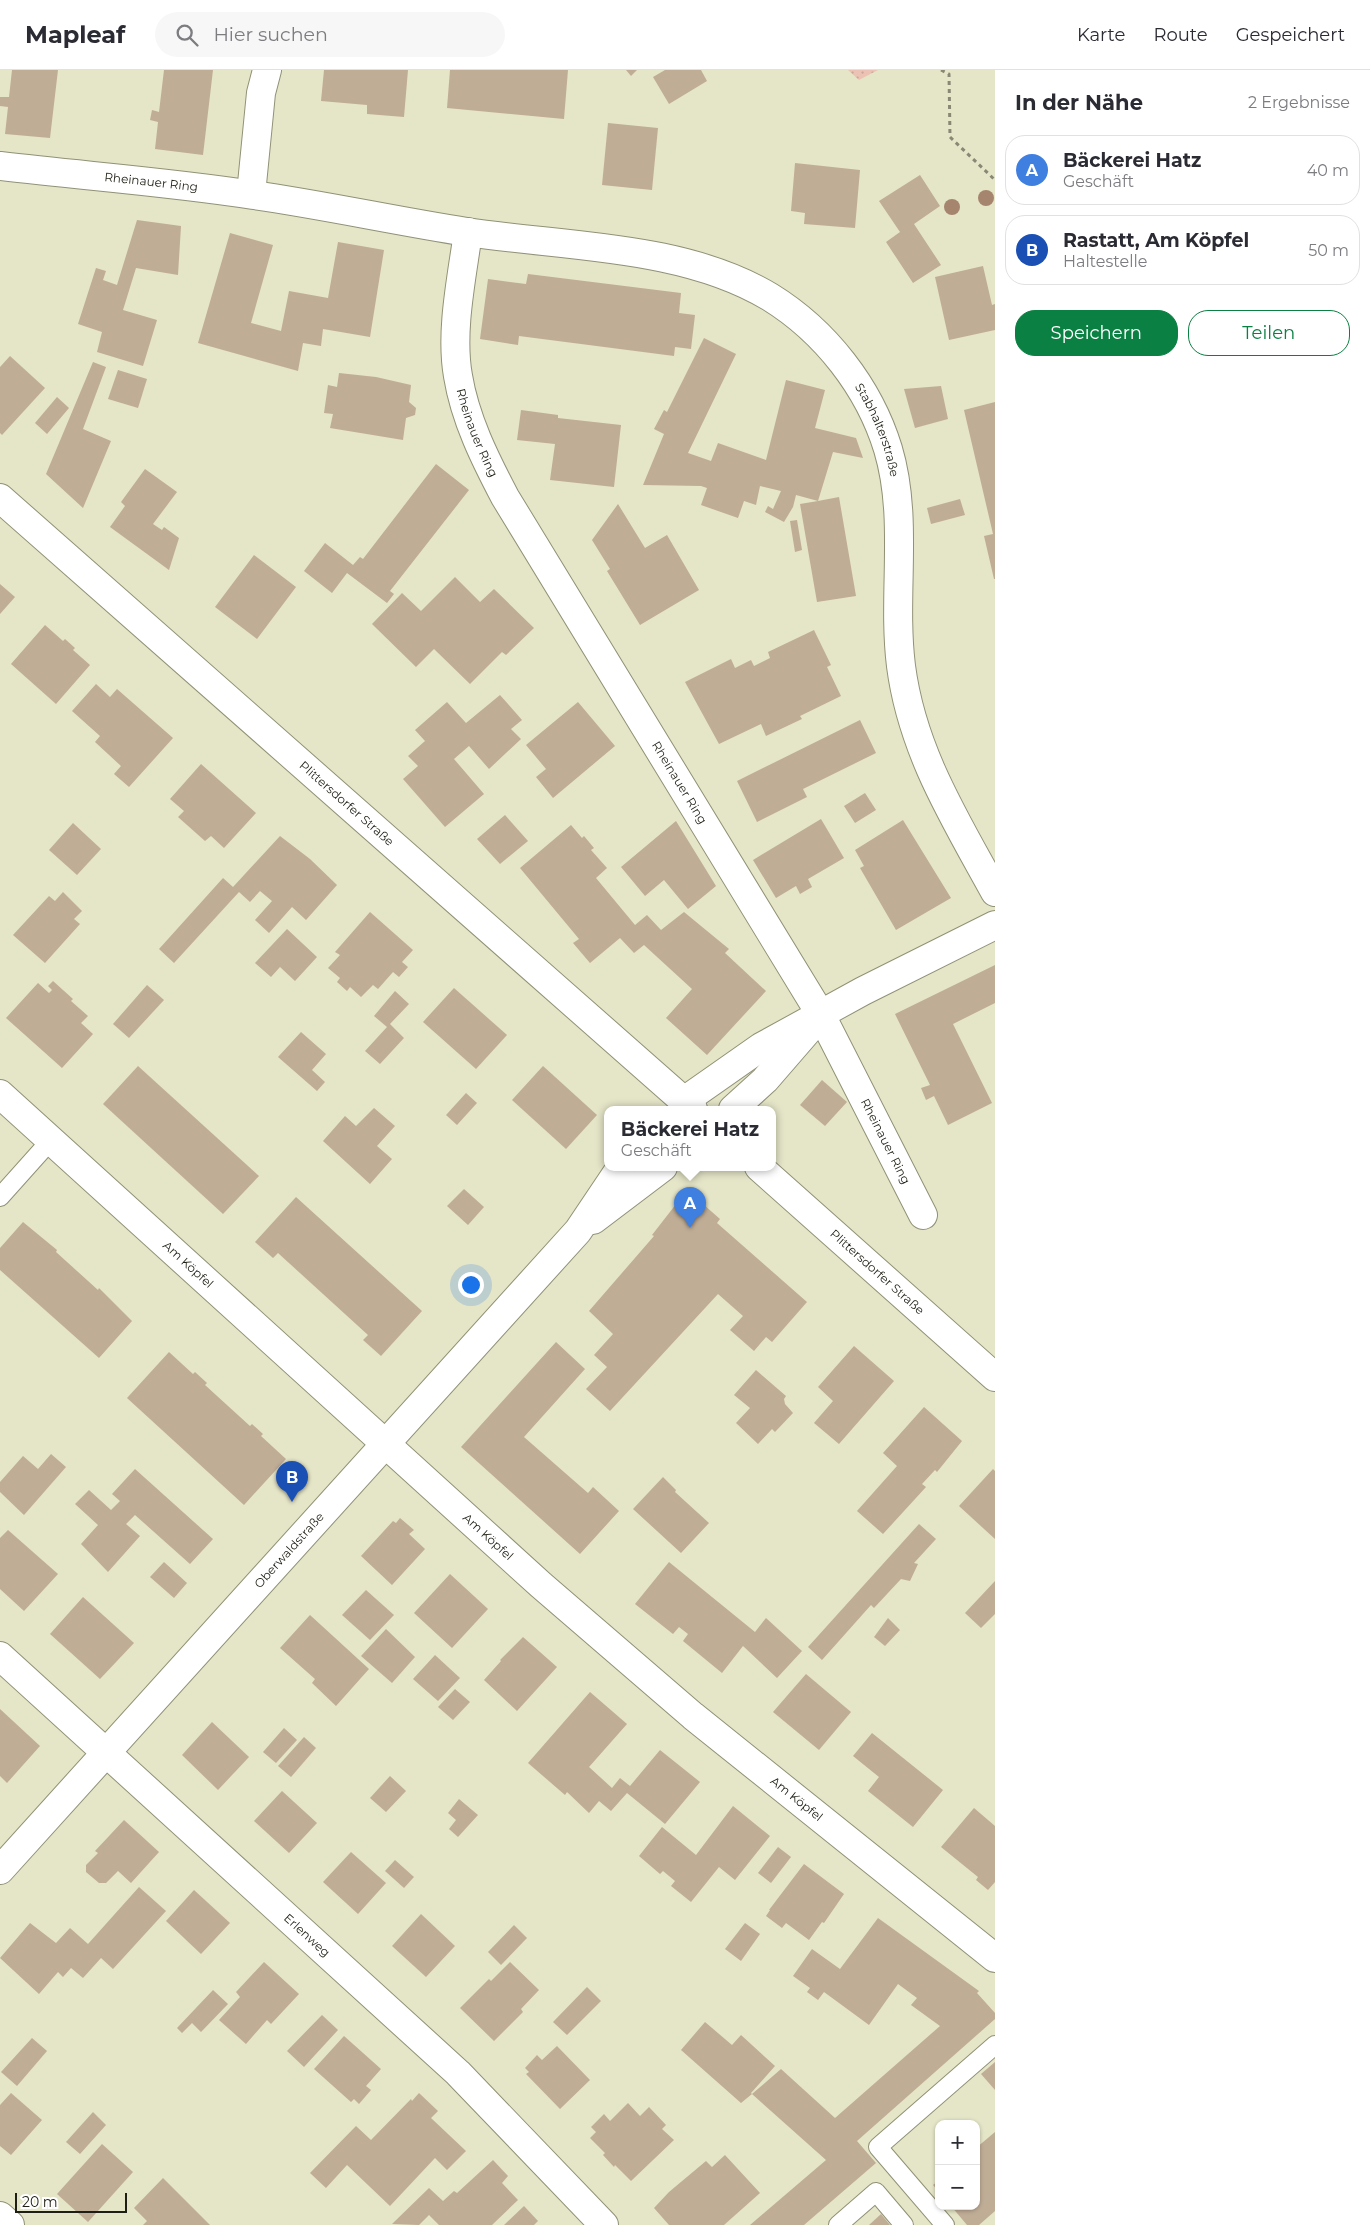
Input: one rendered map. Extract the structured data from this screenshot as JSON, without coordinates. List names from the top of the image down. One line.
{"streets":{"street":["Rheinauer Ring","Stabhalterstraße","Plittersdorfer Straße","Am Köpfel","Oberwaldstraße","Erlenweg"]},"crossings":[["Rheinauer Ring","Stabhalterstraße"],["Am Köpfel","Oberwaldstraße"],["Oberwaldstraße","Erlenweg"]],"scale_bar":"20 m","page":{"header":"Mapleaf","search":"Hier suchen","nav":["Karte","Route","Gespeichert"],"heading":["In der Nähe","2 Ergebnisse"],"list":[{"mark":"A","name":"Bäckerei Hatz","note":"Geschäft","value":"40 m"},{"mark":"B","name":"Rastatt, Am Köpfel","note":"Haltestelle","value":"50 m"}],"buttons":["Speichern","Teilen"],"popup":["Bäckerei Hatz","Geschäft"],"pins":["A","B"],"map_buttons":["+","−"],"scale":"20 m"}}
